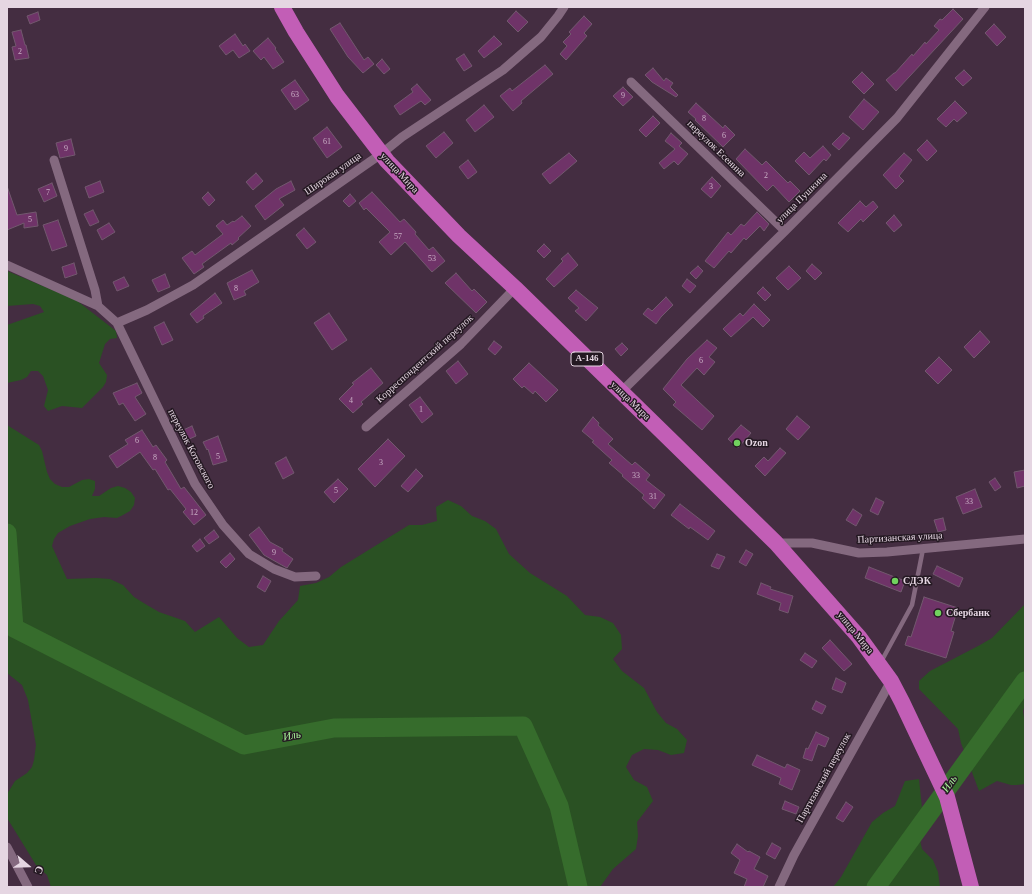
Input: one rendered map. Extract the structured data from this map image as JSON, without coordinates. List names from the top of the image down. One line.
{"streets":{"highway":["улица Мира","А-146"],"street":["переулок Есенина","Широкая улица","улица Пушкина","Корреспондентский переулок","переулок Котовского","Партизанская улица","Партизанский переулок"]},"crossings":[["переулок Есенина","улица Пушкина"],["улица Мира","Широкая улица"],["улица Мира","улица Пушкина"],["улица Мира","Корреспондентский переулок"],["улица Мира","Партизанская улица"],["улица Мира","Партизанский переулок"],["Широкая улица","переулок Котовского"]],"water":["Иль"],"places":["Ozon","СДЭК","Сбербанк"],"house_numbers":["2","63","9","8","6","61","9","2","3","7","5","57","53","8","6","4","1","6","5","8","3","33","5","31","33","12","9"],"north":"right"}
